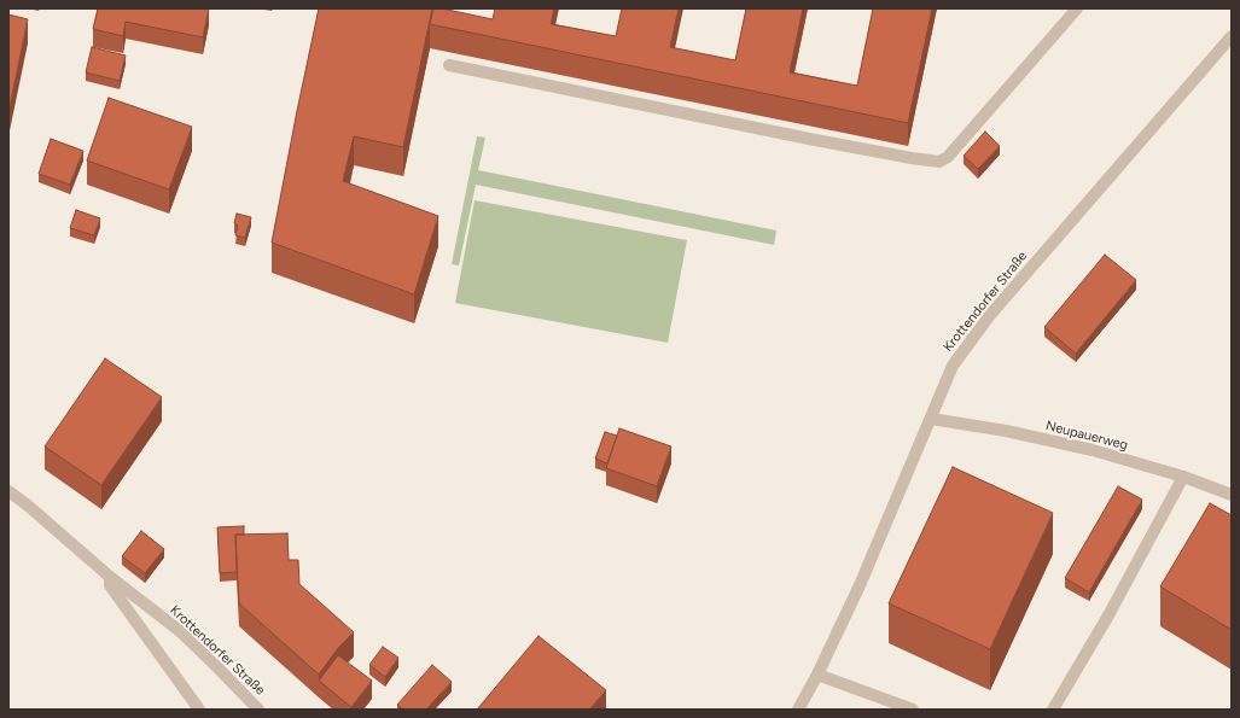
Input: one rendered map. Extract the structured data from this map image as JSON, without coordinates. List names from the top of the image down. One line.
{"streets":{"street":["Krottendorfer Straße","Neupauerweg"]},"crossings":[["Krottendorfer Straße","Neupauerweg"]]}
